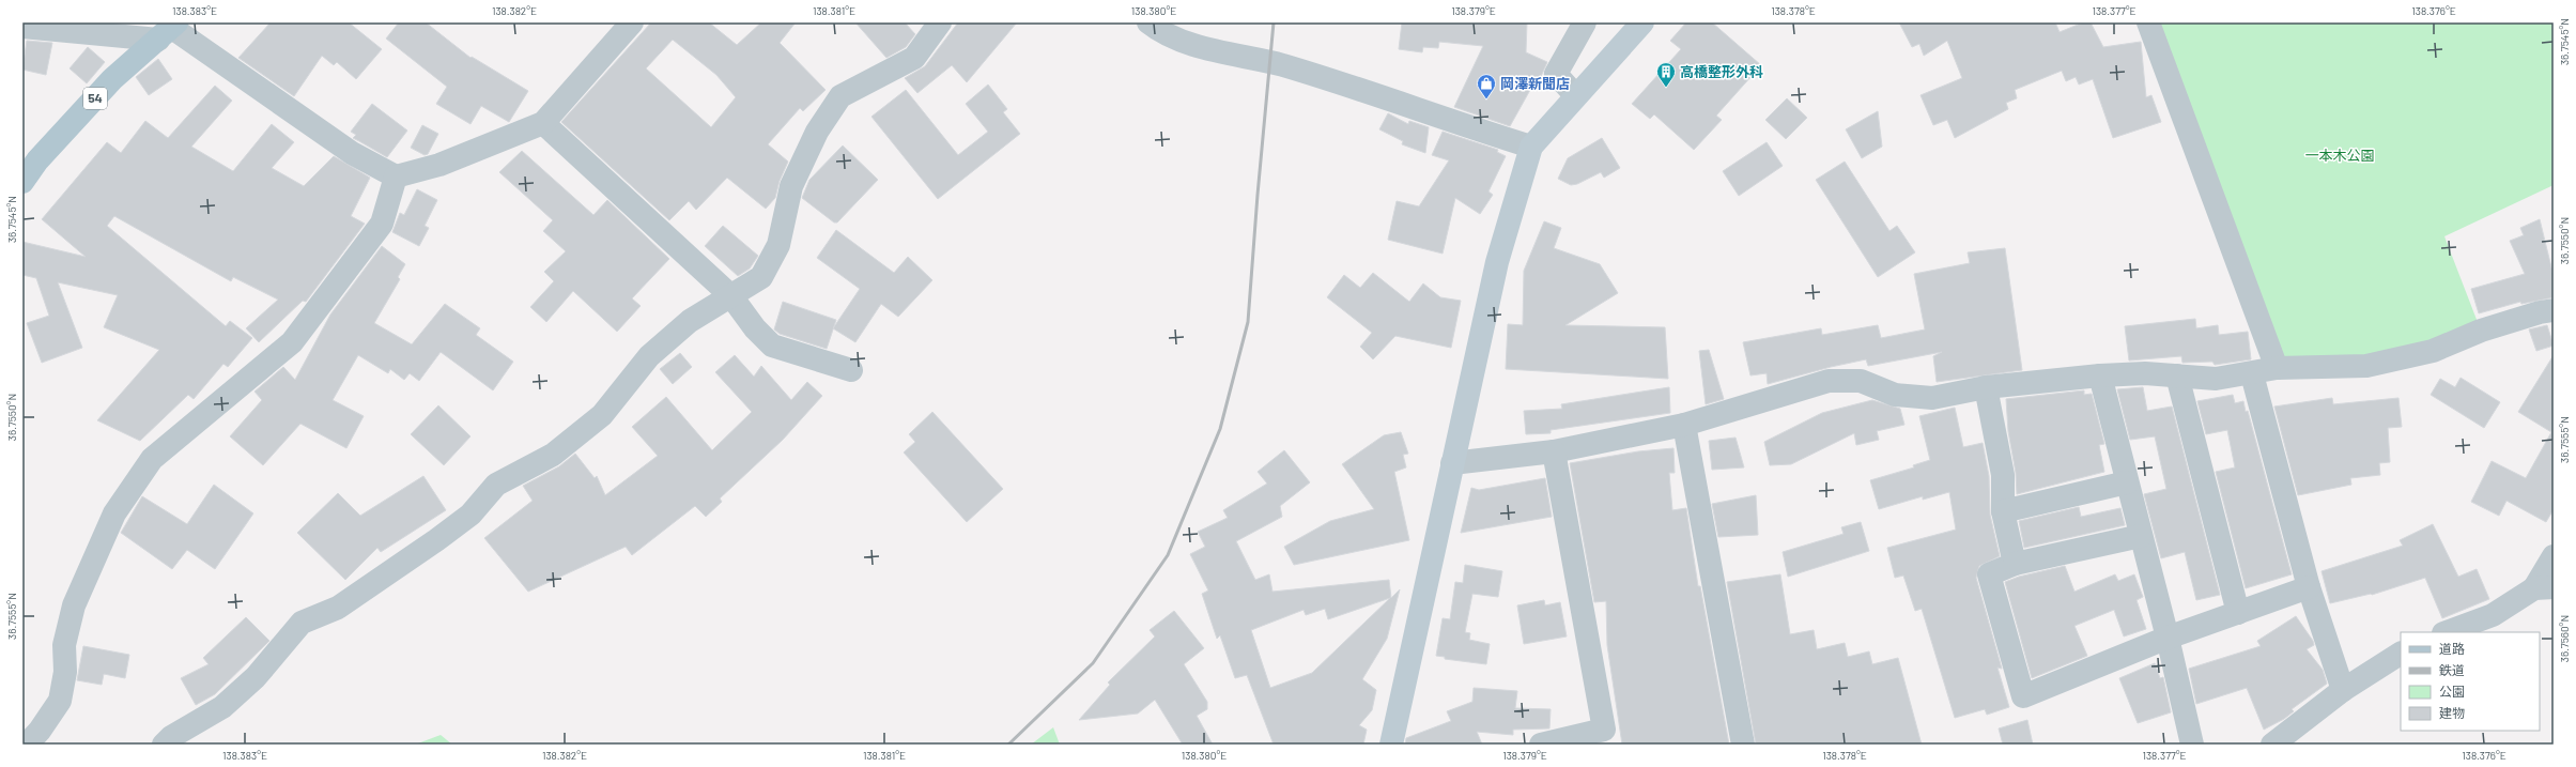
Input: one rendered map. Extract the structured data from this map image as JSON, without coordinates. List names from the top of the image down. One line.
{"streets":{"main road":["54"]},"parks":["一本木公園"],"places":{"building":["高橋整形外科"],"shop":["岡澤新聞店"]},"legend":["道路","鉄道","公園","建物"],"coordinates":["138.383°E","138.382°E","138.381°E","138.380°E","138.379°E","138.378°E","138.377°E","138.376°E","36.7545°N","36.7550°N","36.7555°N","36.7560°N"]}
